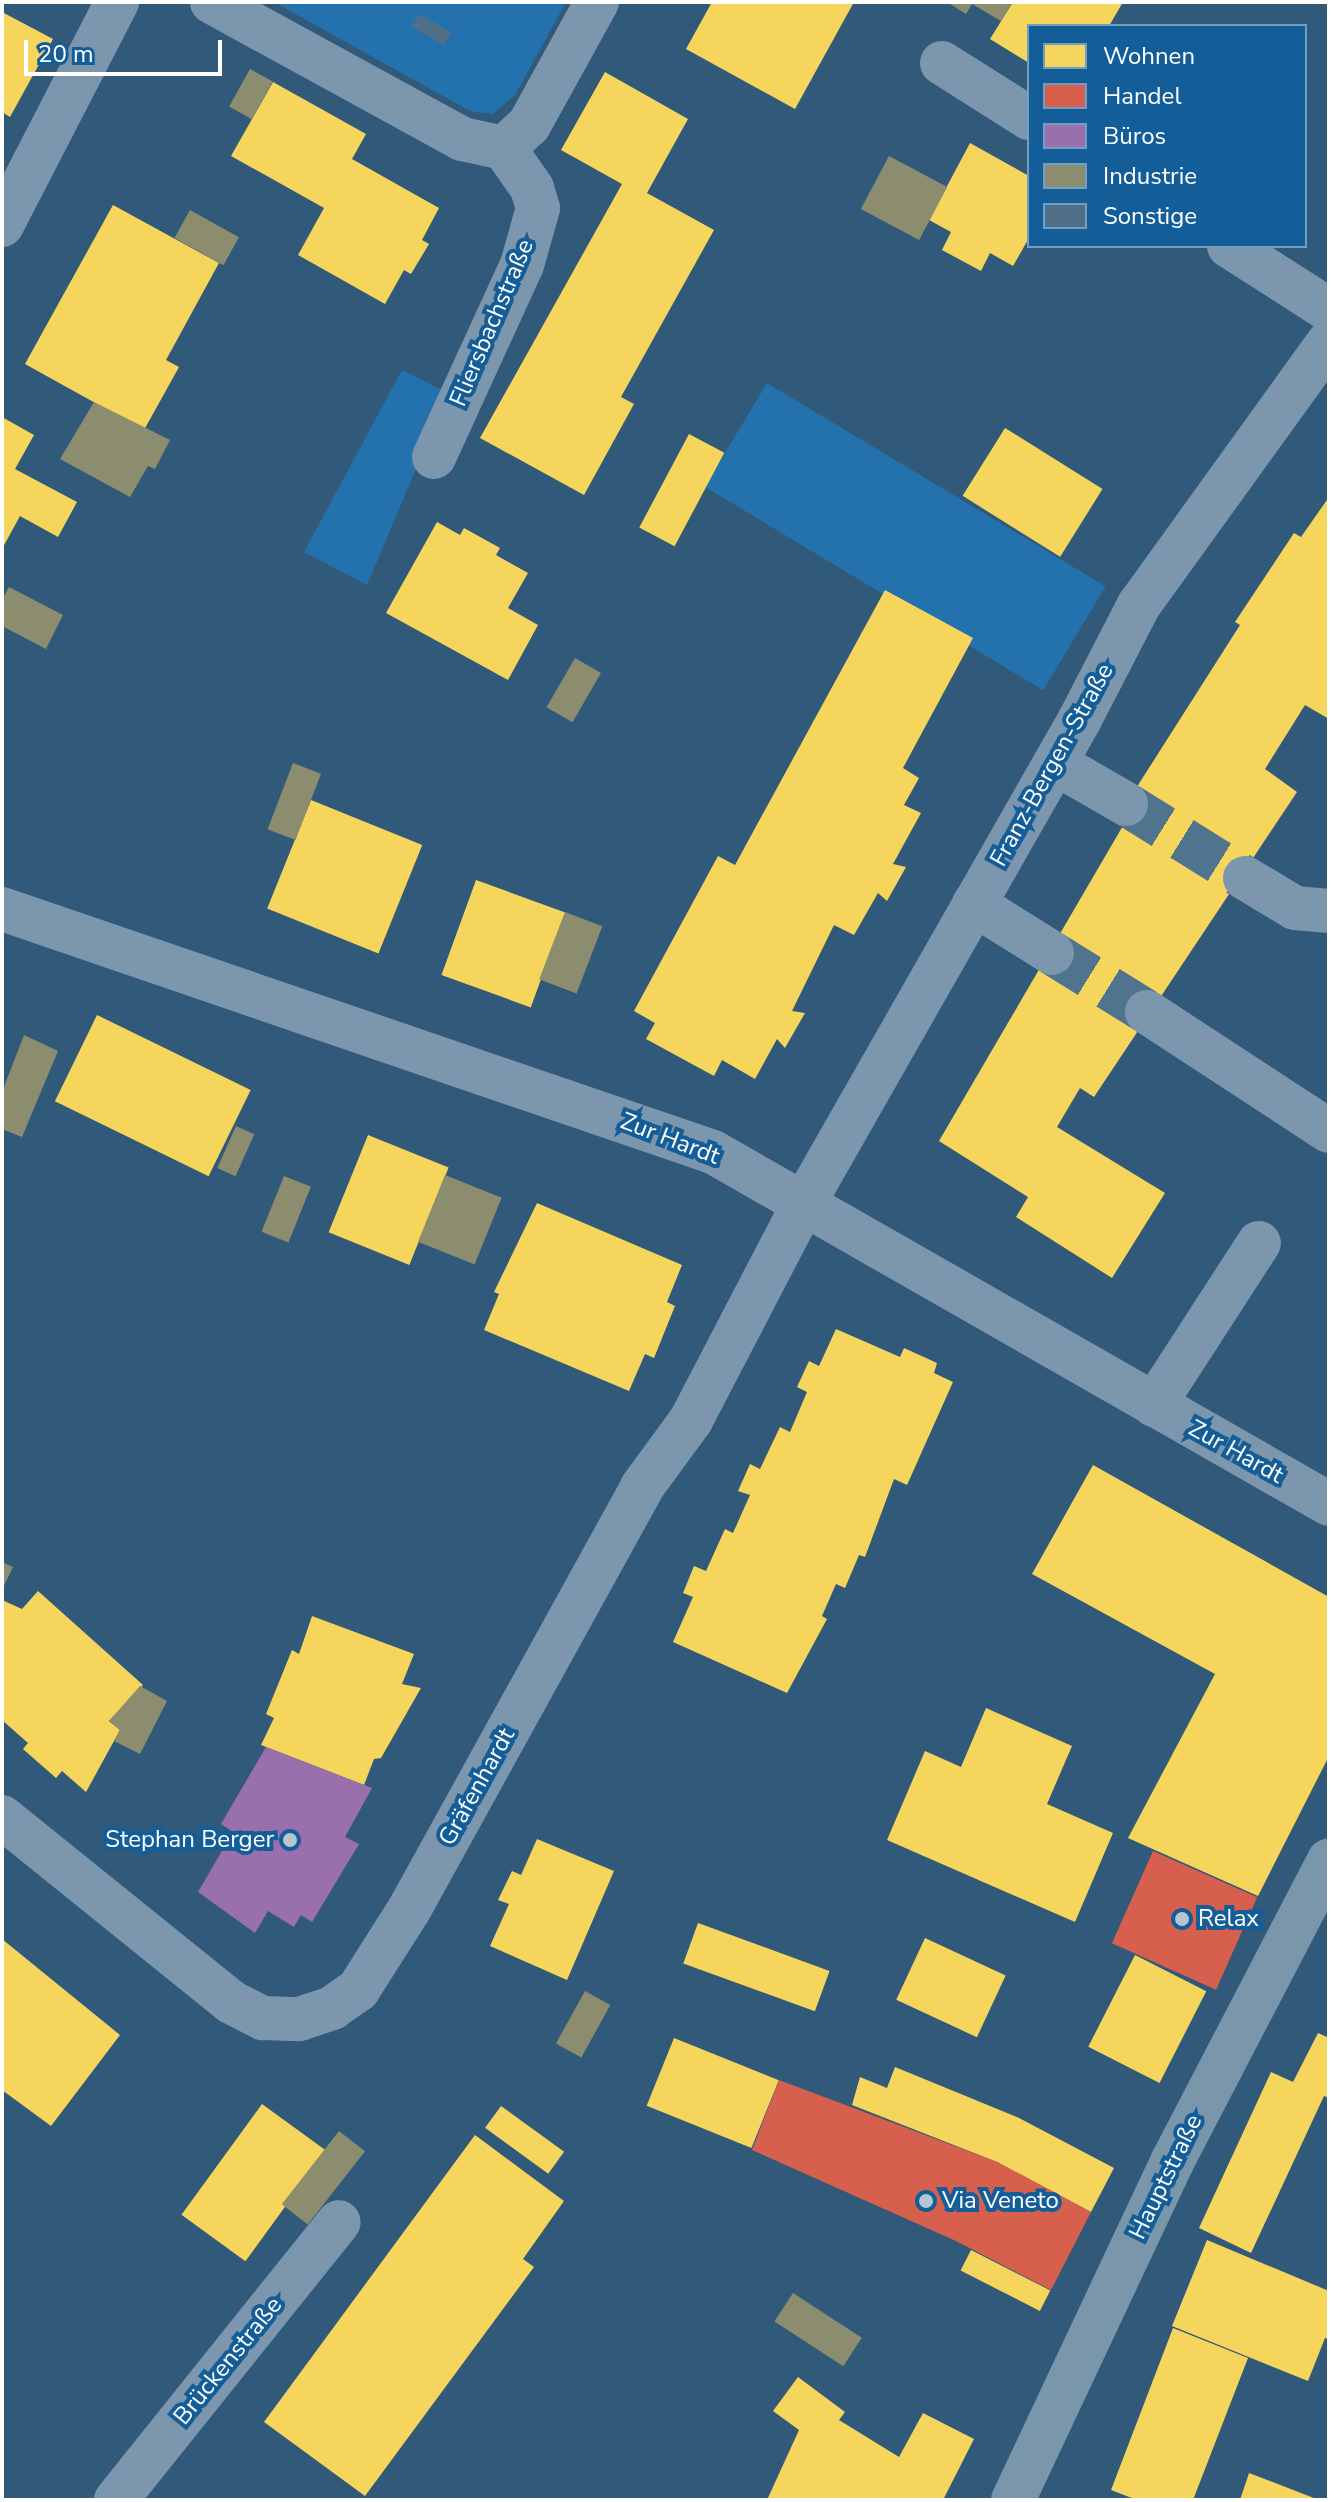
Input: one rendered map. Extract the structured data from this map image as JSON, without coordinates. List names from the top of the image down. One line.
{"streets":{"main road":["Hauptstraße"],"street":["Fliersbachstraße","Franz-Bergen-Straße","Zur Hardt","Gräfenhardt","Brückenstraße"]},"crossings":[["Franz-Bergen-Straße","Zur Hardt"],["Franz-Bergen-Straße","Gräfenhardt"],["Zur Hardt","Gräfenhardt"]],"places":["Stephan Berger","Relax","Via Veneto"],"legend":["Wohnen","Handel","Büros","Industrie","Sonstige"],"scale_bar":"20 m"}
